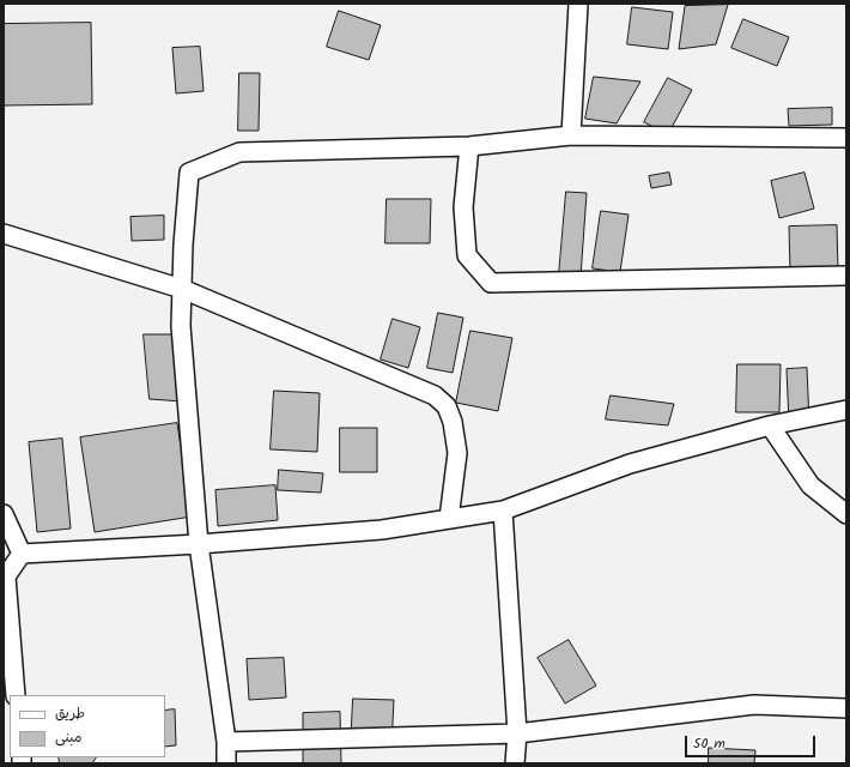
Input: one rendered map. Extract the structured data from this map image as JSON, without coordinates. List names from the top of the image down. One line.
{"legend":["طريق","مبنى"],"scale_bar":"50 m"}
